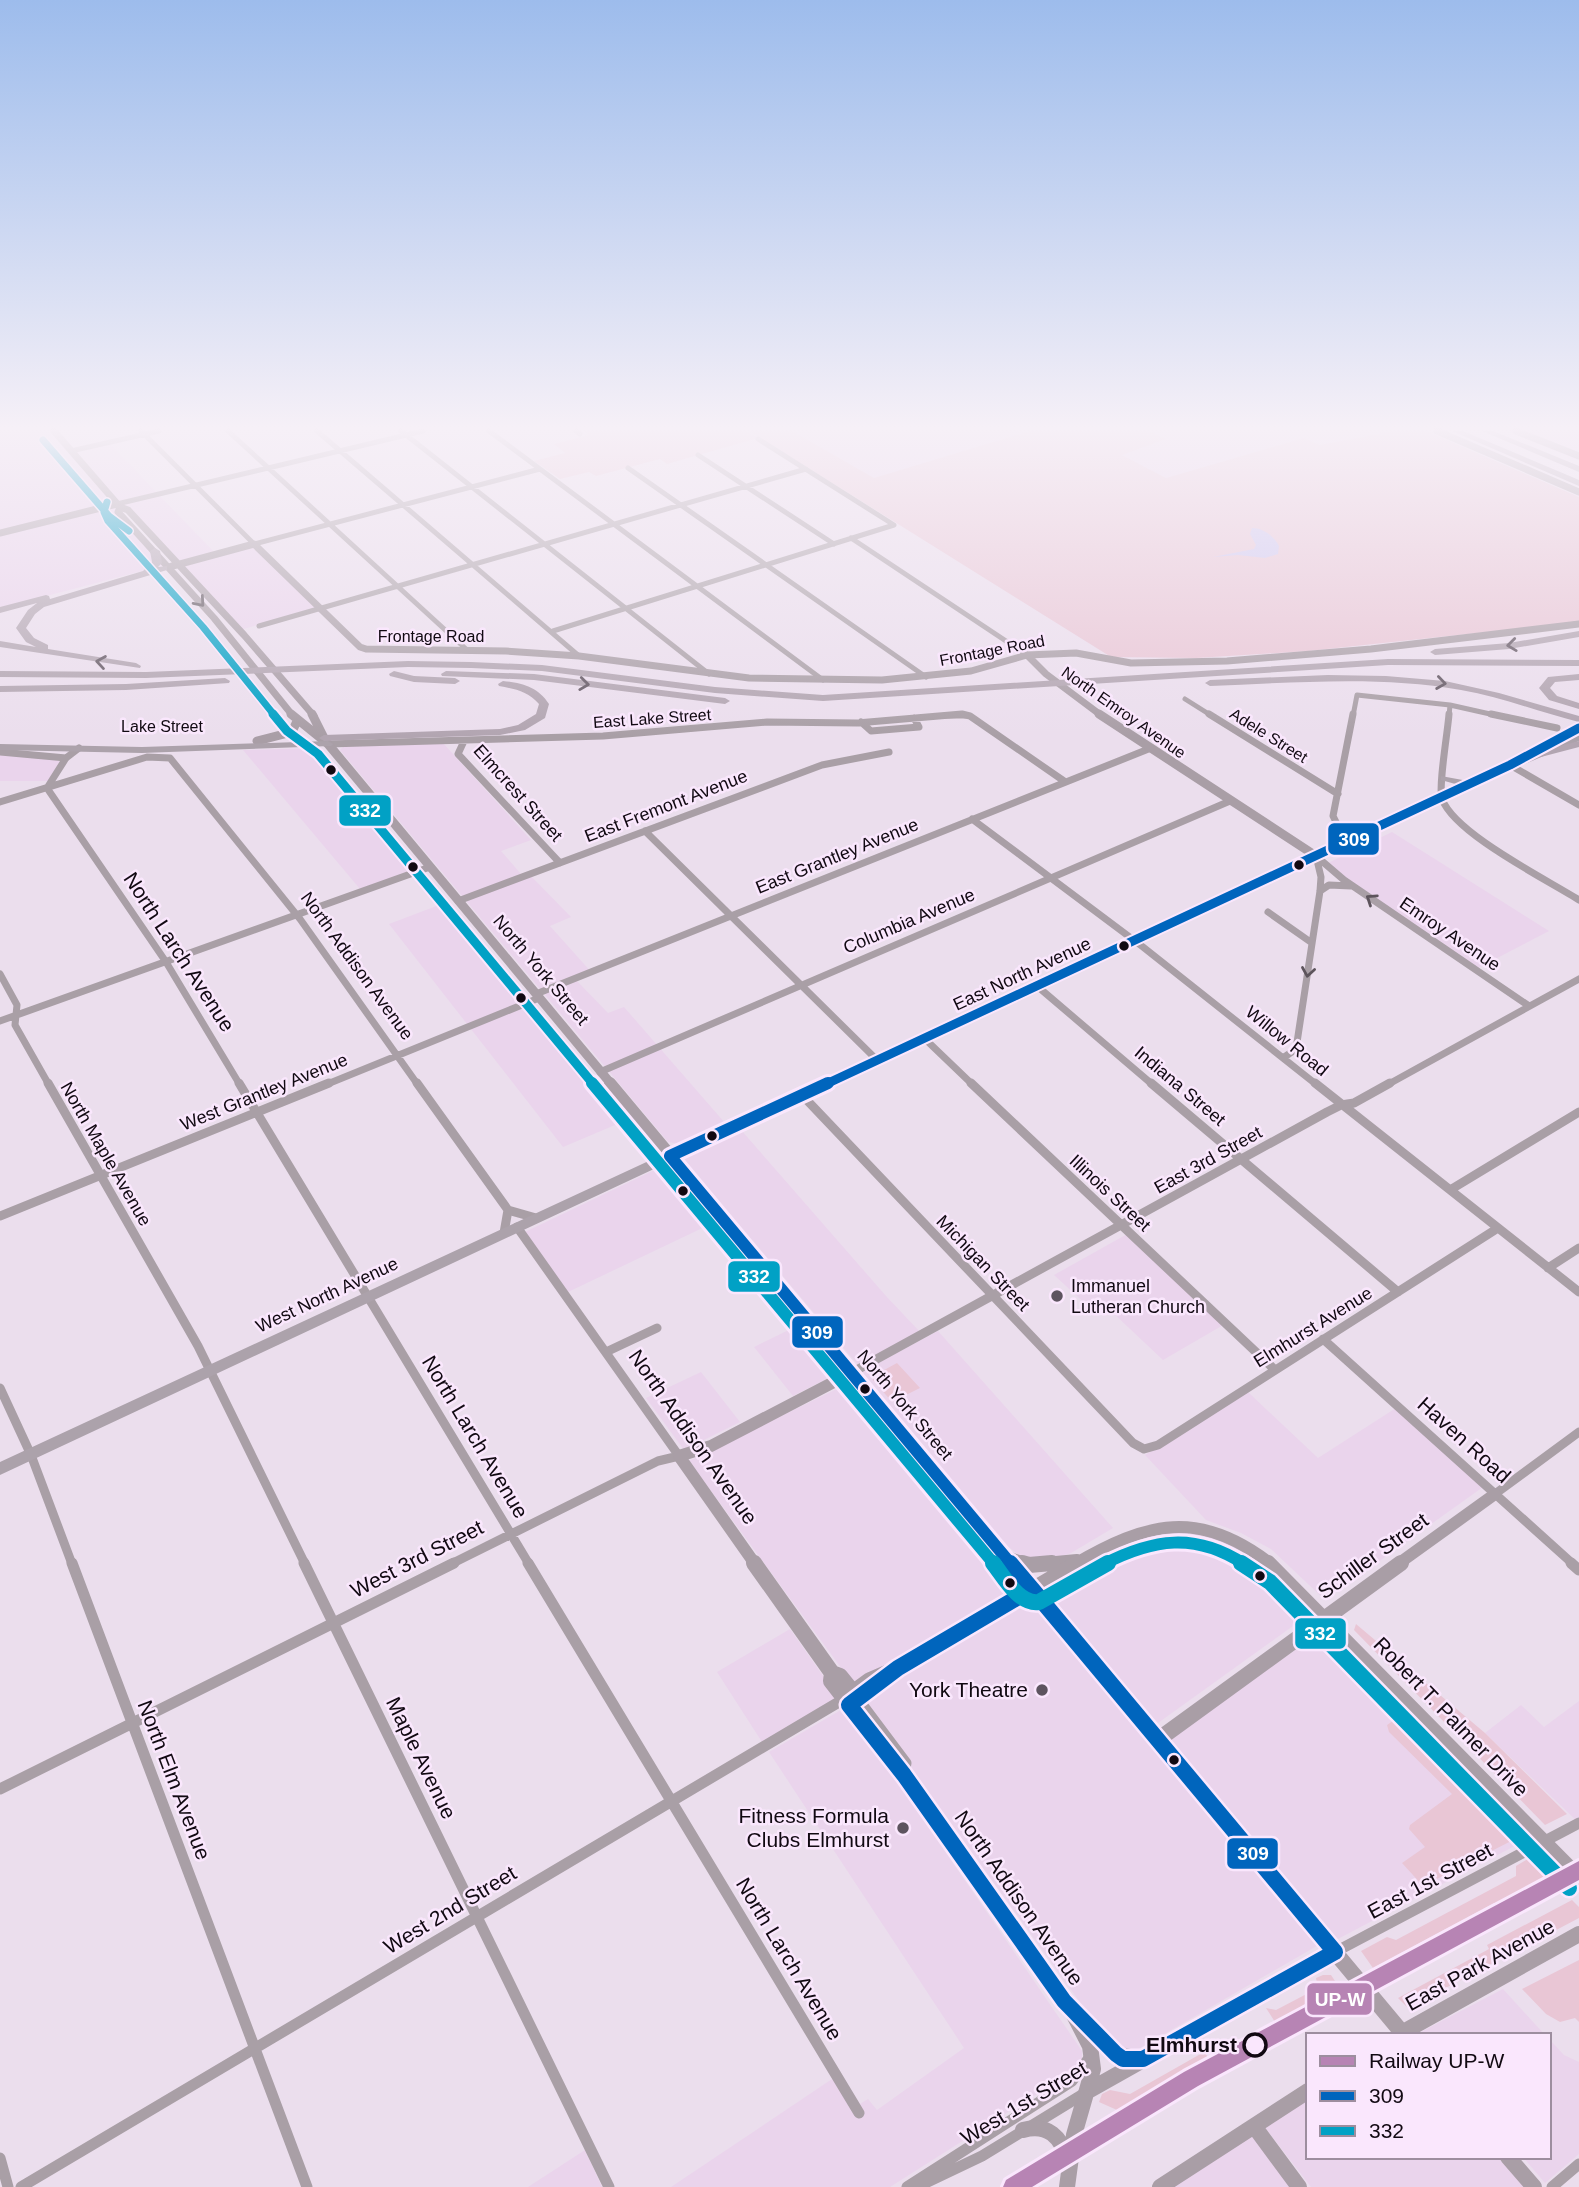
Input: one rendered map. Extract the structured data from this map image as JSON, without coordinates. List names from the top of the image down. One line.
{"streets":{"main road":["Lake Street","East North Avenue","West North Avenue"],"street":["Frontage Road","North Emroy Avenue","East Lake Street","Adele Street","Elmcrest Street","East Fremont Avenue","East Grantley Avenue","Columbia Avenue","Emroy Avenue","North Larch Avenue","North Addison Avenue","North York Street","Willow Road","Indiana Street","West Grantley Avenue","North Maple Avenue","East 3rd Street","Illinois Street","Michigan Street","Elmhurst Avenue","Haven Road","Schiller Street","West 3rd Street","Robert T. Palmer Drive","Maple Avenue","North Elm Avenue","East 1st Street","West 2nd Street","East Park Avenue","West 1st Street"]},"crossings":[["Frontage Road","North Emroy Avenue"],["North Emroy Avenue","East Grantley Avenue"],["North Emroy Avenue","Columbia Avenue"],["North Emroy Avenue","Emroy Avenue"],["North Emroy Avenue","East North Avenue"],["East Lake Street","Lake Street"],["East Lake Street","Elmcrest Street"],["East Lake Street","East Grantley Avenue"],["East Lake Street","North York Street"],["Lake Street","North York Street"],["Elmcrest Street","East Fremont Avenue"],["East Fremont Avenue","North York Street"],["East Grantley Avenue","North York Street"],["East Grantley Avenue","Willow Road"],["East Grantley Avenue","West Grantley Avenue"],["Columbia Avenue","North York Street"],["Columbia Avenue","Willow Road"],["Emroy Avenue","East North Avenue"],["Emroy Avenue","East 3rd Street"],["North Larch Avenue","North Addison Avenue"],["North Larch Avenue","West Grantley Avenue"],["North Larch Avenue","West North Avenue"],["North Larch Avenue","West 3rd Street"],["North Larch Avenue","West 2nd Street"],["North Addison Avenue","West Grantley Avenue"],["North Addison Avenue","West North Avenue"],["North Addison Avenue","West 3rd Street"],["North Addison Avenue","West 2nd Street"],["North Addison Avenue","West 1st Street"],["North York Street","East North Avenue"],["North York Street","West Grantley Avenue"],["North York Street","East 3rd Street"],["North York Street","West North Avenue"],["North York Street","Schiller Street"],["North York Street","West 3rd Street"],["North York Street","Robert T. Palmer Drive"],["North York Street","East 1st Street"],["North York Street","West 2nd Street"],["North York Street","West 1st Street"],["East North Avenue","Willow Road"],["East North Avenue","Indiana Street"],["East North Avenue","Illinois Street"],["East North Avenue","Michigan Street"],["East North Avenue","West North Avenue"],["Willow Road","East 3rd Street"],["Willow Road","Elmhurst Avenue"],["Indiana Street","East 3rd Street"],["Indiana Street","Elmhurst Avenue"],["West Grantley Avenue","North Maple Avenue"],["North Maple Avenue","Maple Avenue"],["East 3rd Street","Illinois Street"],["East 3rd Street","Michigan Street"],["East 3rd Street","West 3rd Street"],["Illinois Street","Elmhurst Avenue"],["Michigan Street","Elmhurst Avenue"],["West North Avenue","Maple Avenue"],["West North Avenue","North Elm Avenue"],["Elmhurst Avenue","Haven Road"],["Haven Road","Schiller Street"],["Schiller Street","Robert T. Palmer Drive"],["West 3rd Street","Maple Avenue"],["West 3rd Street","North Elm Avenue"],["Robert T. Palmer Drive","West 2nd Street"],["Maple Avenue","West 2nd Street"],["North Elm Avenue","West 2nd Street"],["East 1st Street","West 1st Street"]],"one_way":["Emroy Avenue"],"places":["Immanuel Lutheran Church","York Theatre","Fitness Formula Clubs Elmhurst","Elmhurst"],"lines":["transit line 332","transit line 309","rail line UP-W"],"legend":["Railway UP-W","309","332"]}
